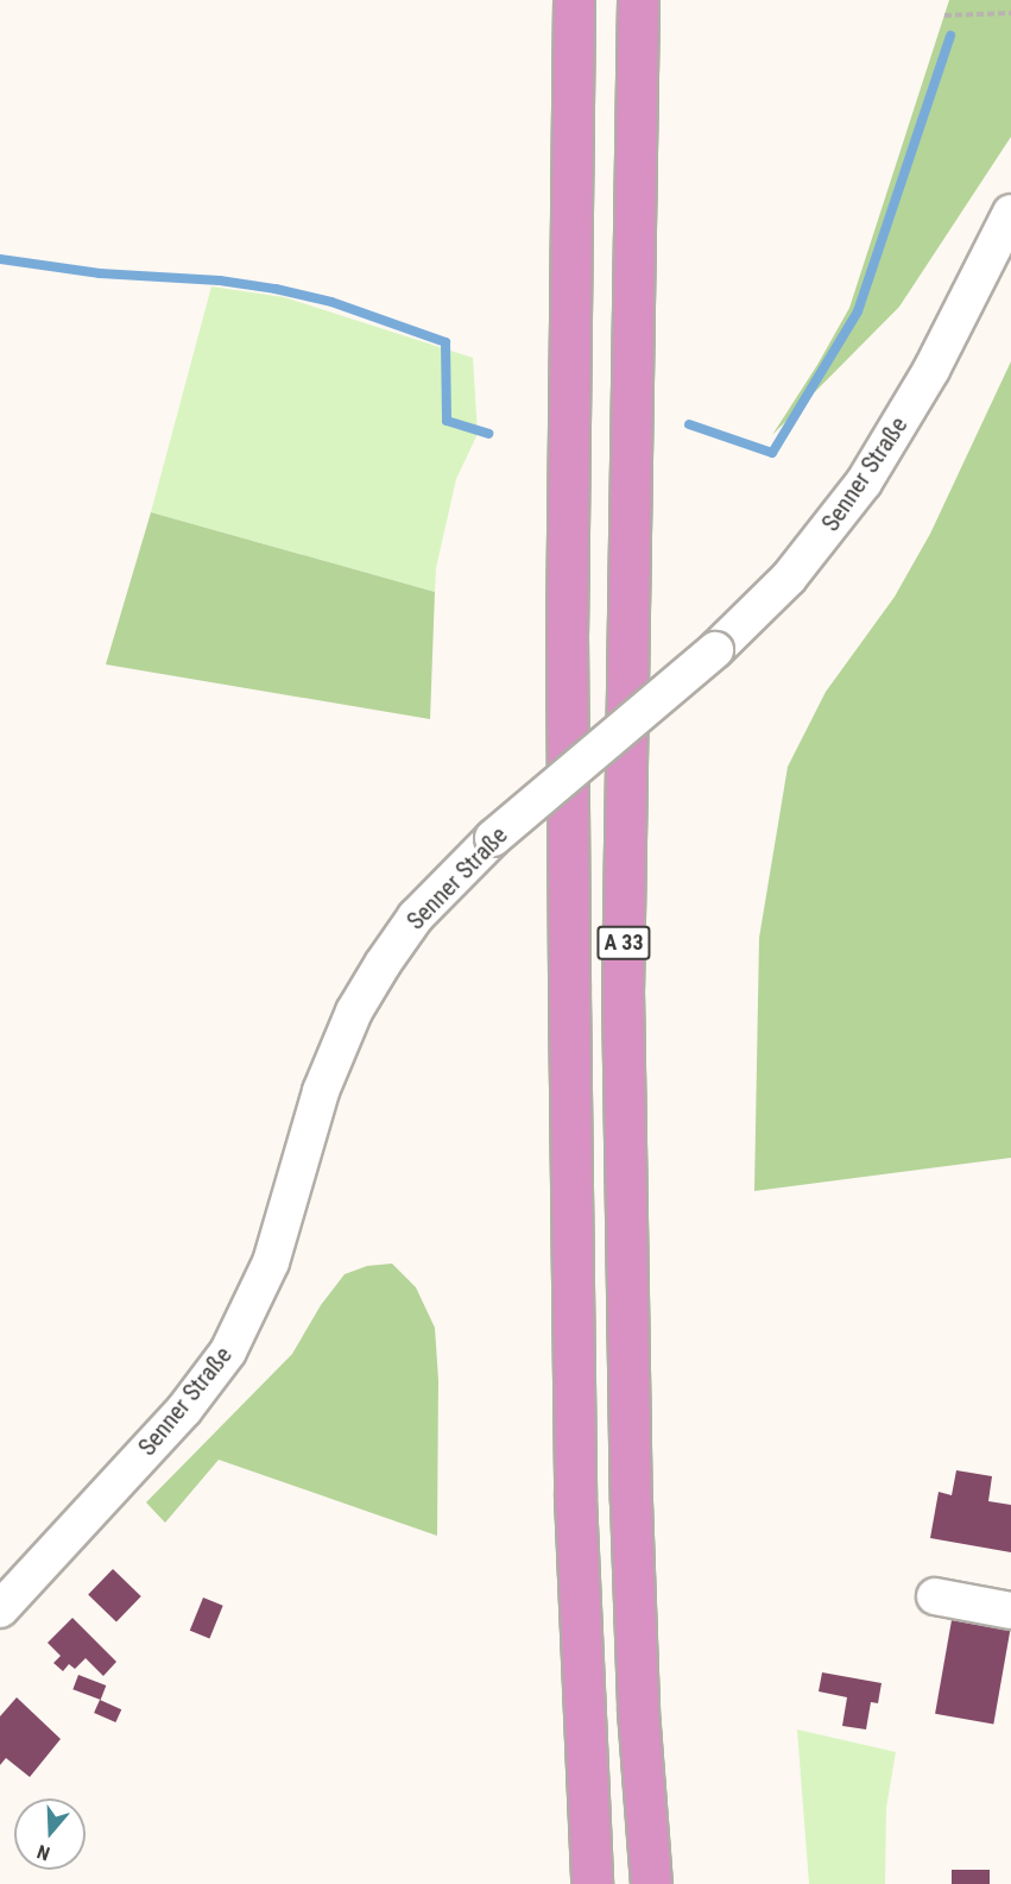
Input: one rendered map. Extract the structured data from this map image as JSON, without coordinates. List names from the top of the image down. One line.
{"streets":{"highway":["A 33"],"street":["Senner Straße"]},"north":"bottom"}
